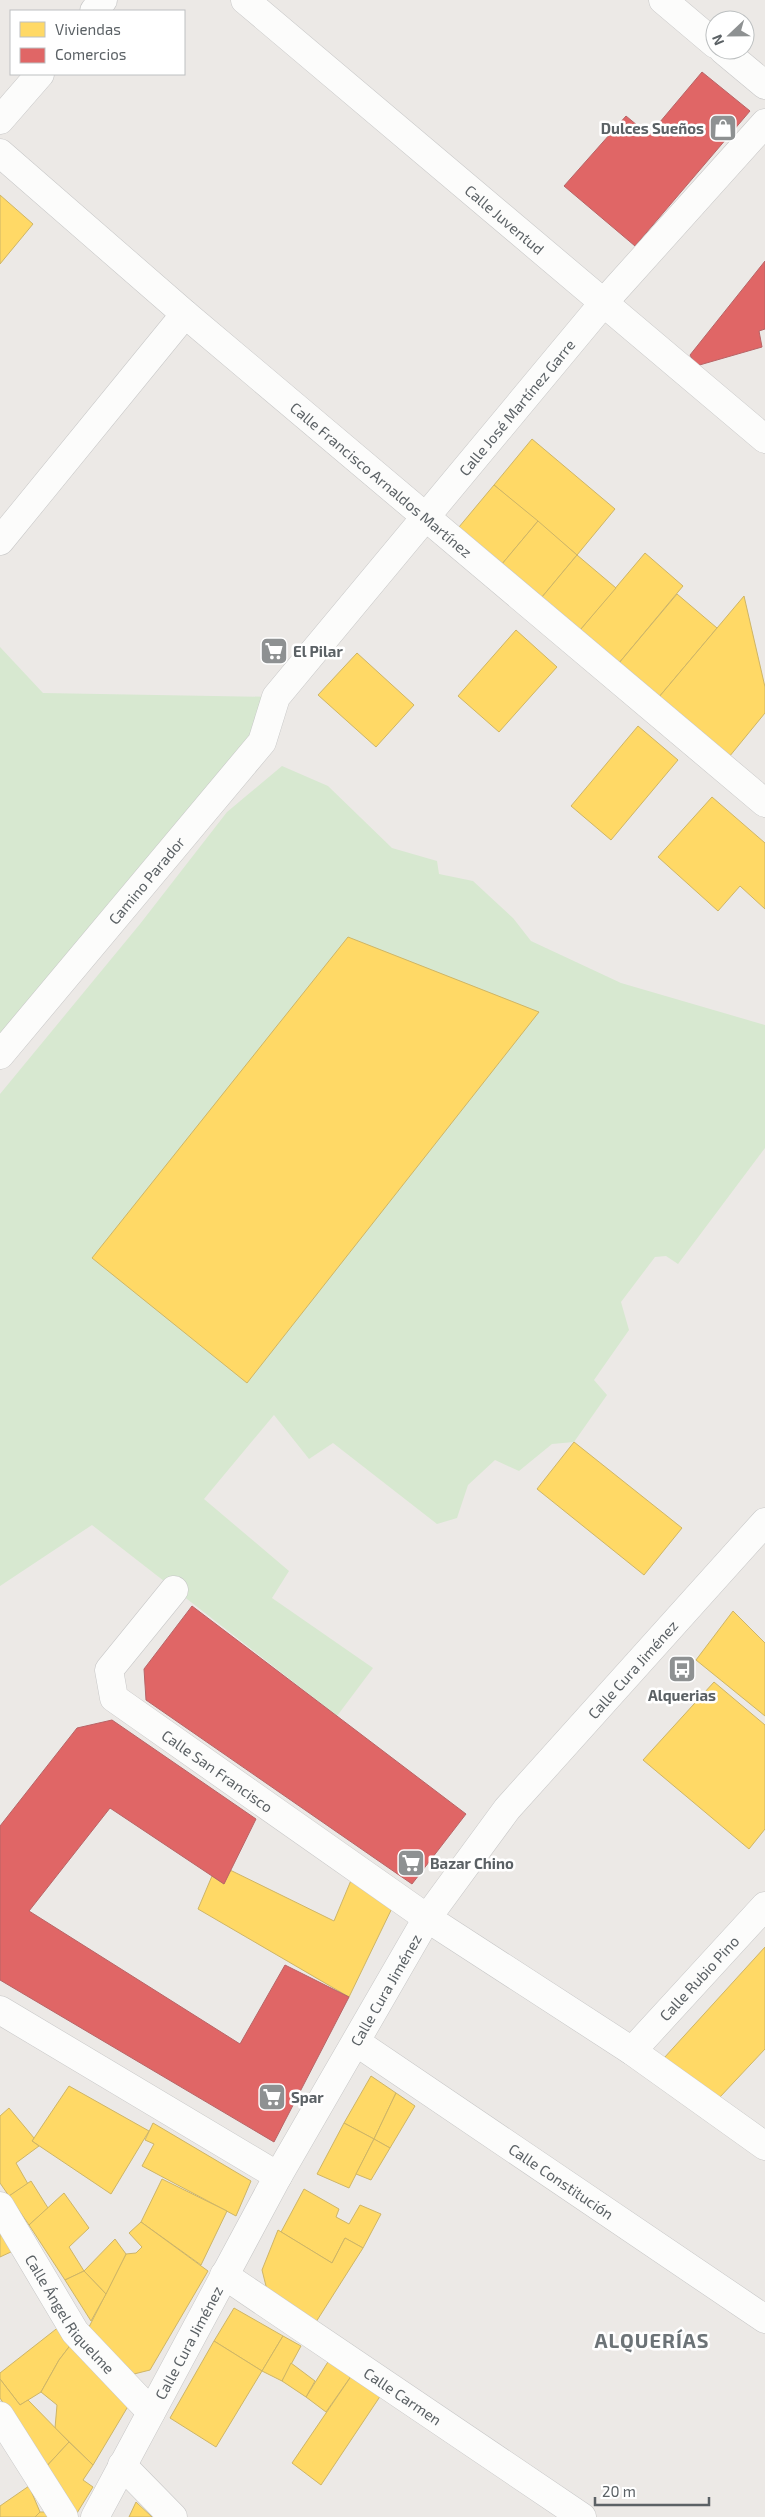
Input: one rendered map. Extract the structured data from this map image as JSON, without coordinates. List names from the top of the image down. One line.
{"streets":{"street":["Calle Juventud","Calle José Martínez Garre","Calle Francisco Arnaldos Martínez","Camino Parador","Calle Cura Jiménez","Calle San Francisco","Calle Rubio Pino","Calle Constitución","Calle Ángel Riquelme","Calle Carmen"]},"crossings":[["Calle Juventud","Calle José Martínez Garre"],["Calle José Martínez Garre","Calle Francisco Arnaldos Martínez"],["Calle José Martínez Garre","Camino Parador"],["Calle Cura Jiménez","Calle San Francisco"],["Calle Cura Jiménez","Calle Constitución"],["Calle Cura Jiménez","Calle Ángel Riquelme"],["Calle Cura Jiménez","Calle Carmen"],["Calle San Francisco","Calle Rubio Pino"]],"districts":["ALQUERÍAS"],"places":{"shop":["Dulces Sueños"],"supermarket":["El Pilar","Bazar Chino","Spar"],"bus stop":["Alquerias"]},"legend":["Viviendas","Comercios"],"scale_bar":"20 m","north":"left"}
